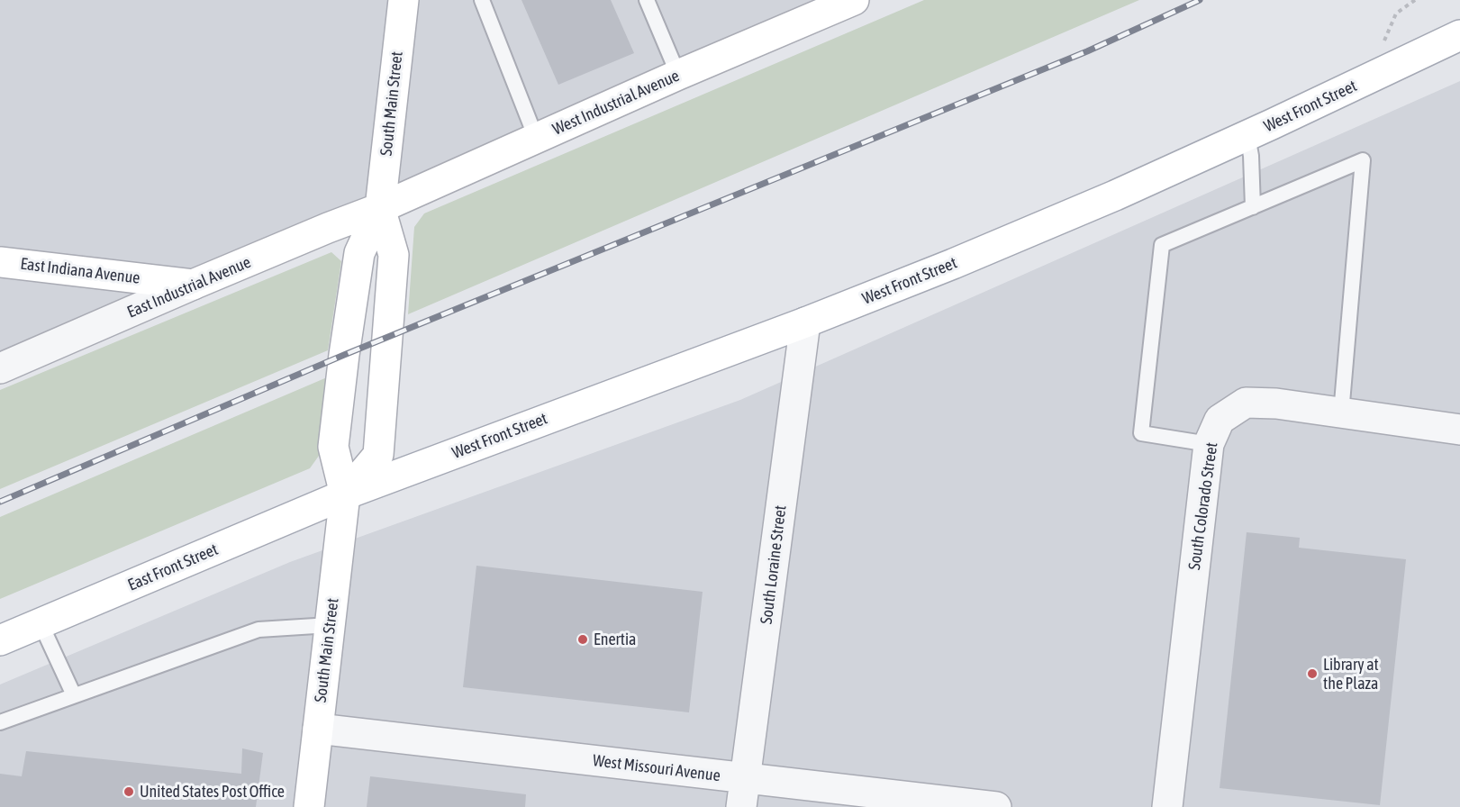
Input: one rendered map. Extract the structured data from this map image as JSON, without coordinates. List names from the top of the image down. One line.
{"streets":{"street":["West Industrial Avenue","South Main Street","West Front Street","East Indiana Avenue","East Industrial Avenue","South Colorado Street","South Loraine Street","East Front Street","West Missouri Avenue"]},"crossings":[["West Industrial Avenue","South Main Street"],["West Industrial Avenue","East Industrial Avenue"],["South Main Street","West Front Street"],["South Main Street","East Industrial Avenue"],["South Main Street","East Front Street"],["South Main Street","West Missouri Avenue"],["West Front Street","South Loraine Street"],["West Front Street","East Front Street"],["East Indiana Avenue","East Industrial Avenue"],["South Loraine Street","West Missouri Avenue"]],"places":["Enertia","Library at the Plaza","United States Post Office"]}
